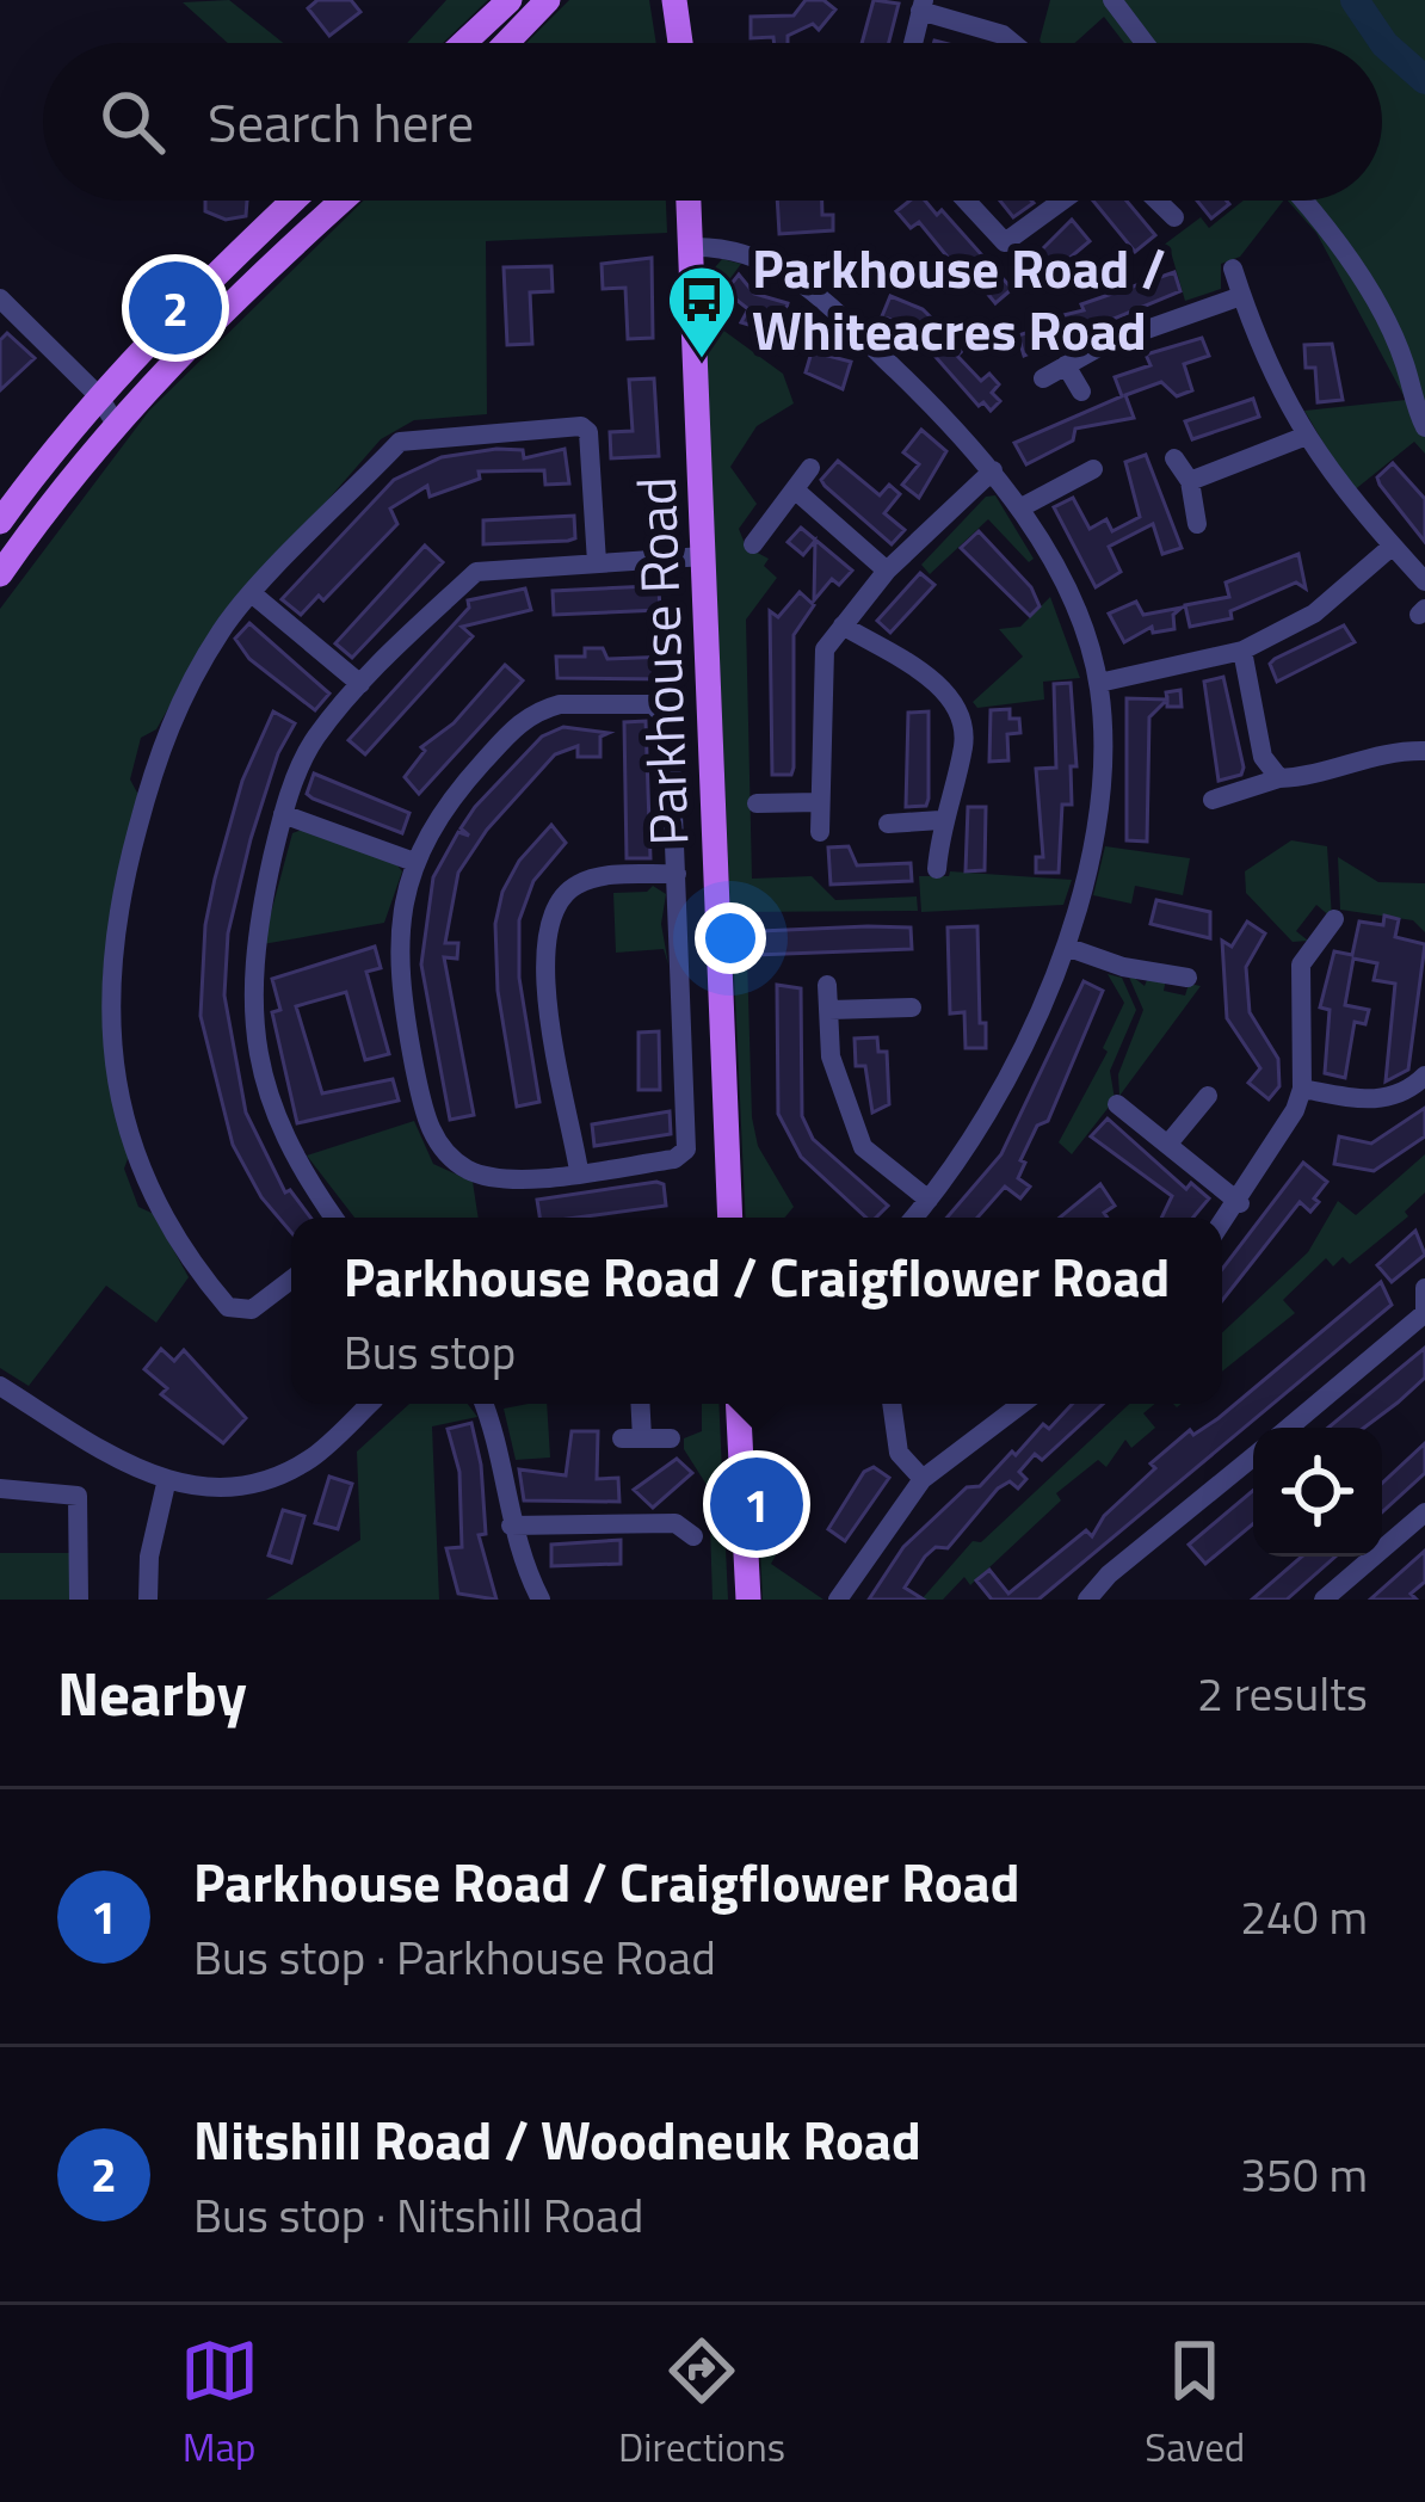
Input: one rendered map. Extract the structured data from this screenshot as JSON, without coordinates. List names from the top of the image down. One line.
{"streets":{"main road":["Parkhouse Road"]},"places":{"bus stop":["Parkhouse Road / Whiteacres Road"]},"page":{"search":"Search here","pins":["2","1"],"popup":["Parkhouse Road / Craigflower Road","Bus stop"],"heading":["Nearby","2 results"],"list":[{"mark":"1","name":"Parkhouse Road / Craigflower Road","note":"Bus stop · Parkhouse Road","value":"240 m"},{"mark":"2","name":"Nitshill Road / Woodneuk Road","note":"Bus stop · Nitshill Road","value":"350 m"}],"nav":["Map","Directions","Saved"]}}
